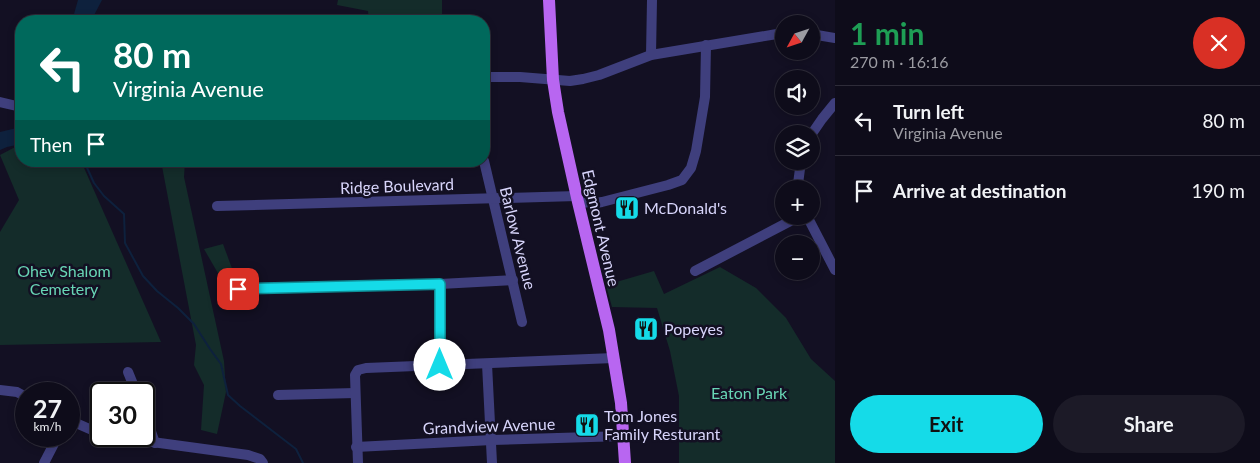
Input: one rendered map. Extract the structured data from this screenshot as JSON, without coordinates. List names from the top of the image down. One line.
{"streets":{"main road":["Edgmont Avenue"],"street":["Ridge Boulevard","Barlow Avenue","Grandview Avenue"]},"crossings":[["Ridge Boulevard","Edgmont Avenue"],["Ridge Boulevard","Barlow Avenue"],["Edgmont Avenue","Grandview Avenue"]],"parks":["Ohev Shalom Cemetery","Eaton Park"],"places":{"restaurant":["McDonald's","Popeyes","Tom Jones Family Resturant"]},"north":"bottom left","page":{"heading":["1 min","270 m · 16:16"],"map_buttons":["+","−"],"turn":["80 m","Virginia Avenue"],"list":[{"name":"Turn left","note":"Virginia Avenue","value":"80 m"},{"name":"Arrive at destination","value":"190 m"}],"then":"Then","speed":"27 km/h","limit":"30","buttons":["Exit","Share"]}}
